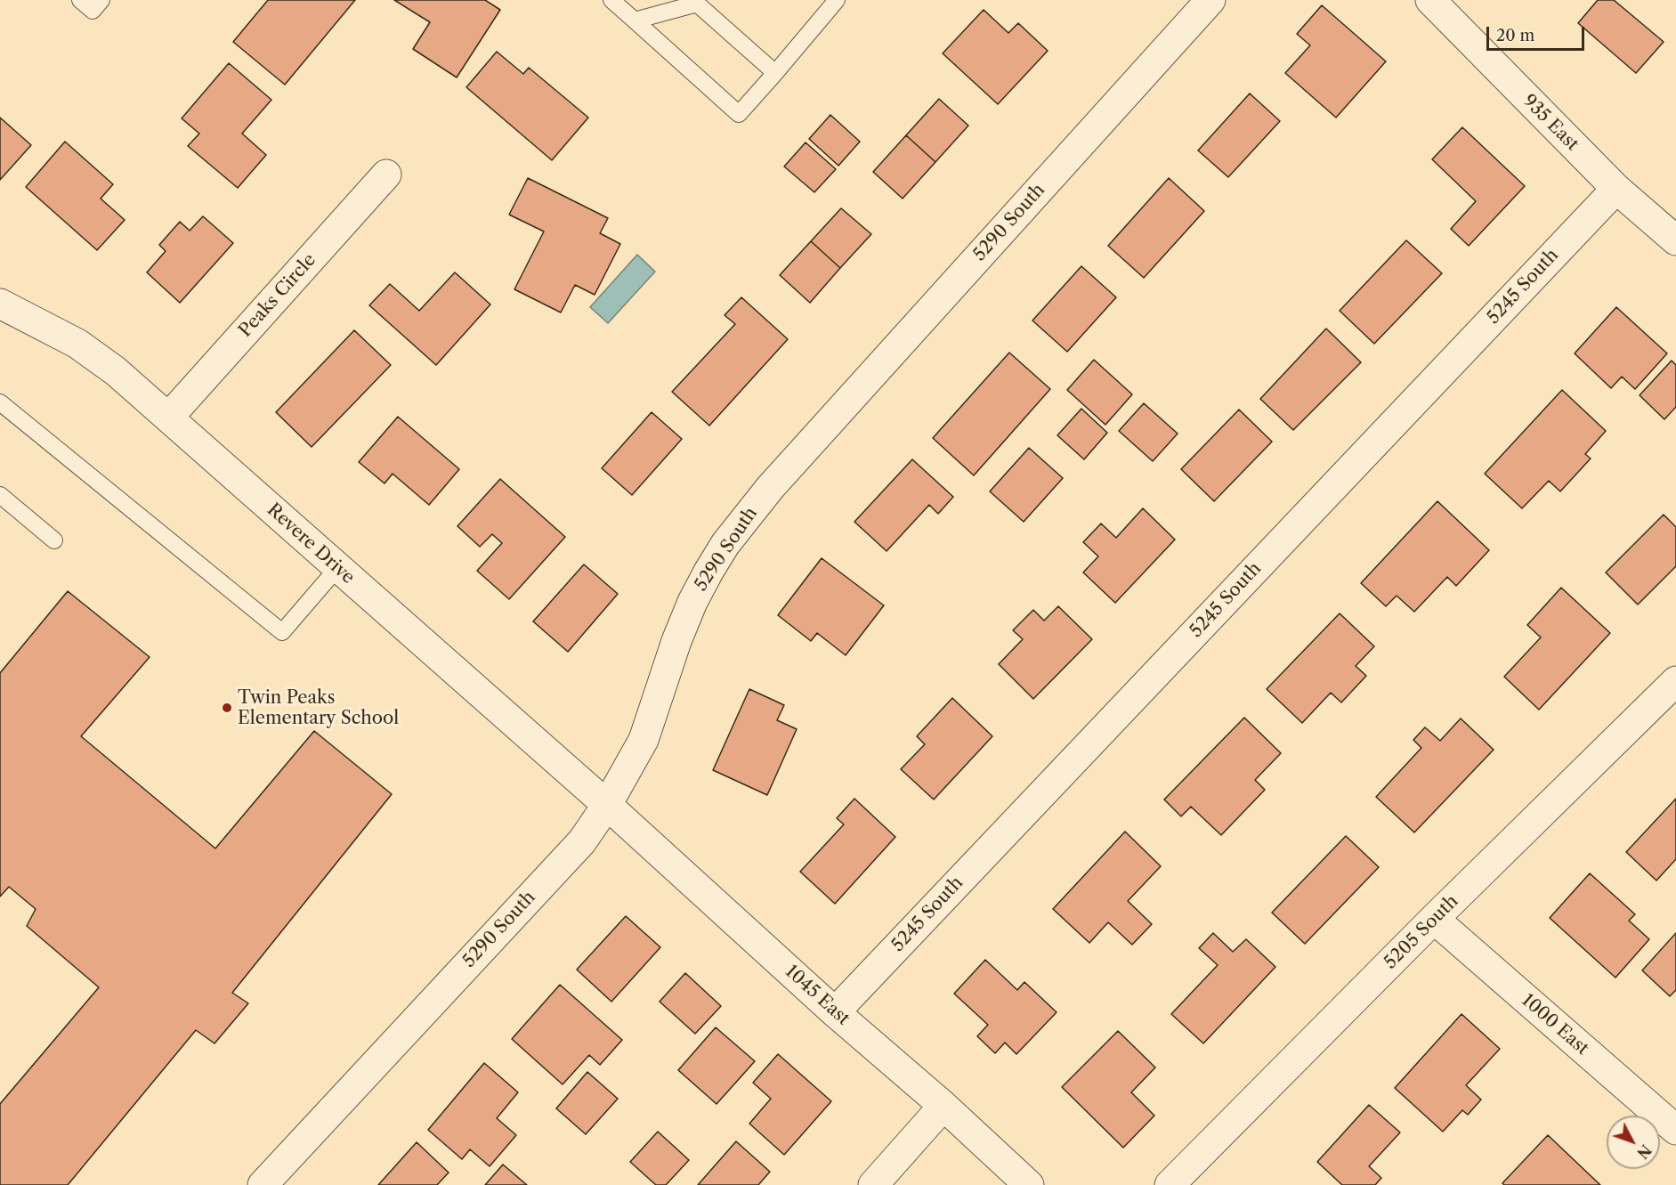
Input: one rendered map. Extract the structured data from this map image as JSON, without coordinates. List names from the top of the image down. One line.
{"streets":{"street":["935 East","5290 South","5245 South","Peaks Circle","Revere Drive","5205 South","1045 East","1000 East"]},"crossings":[["935 East","5245 South"],["5290 South","Revere Drive"],["5290 South","1045 East"],["5245 South","1045 East"],["Peaks Circle","Revere Drive"],["Revere Drive","1045 East"],["5205 South","1000 East"]],"places":["Twin Peaks Elementary School"],"scale_bar":"20 m","north":"bottom right"}
